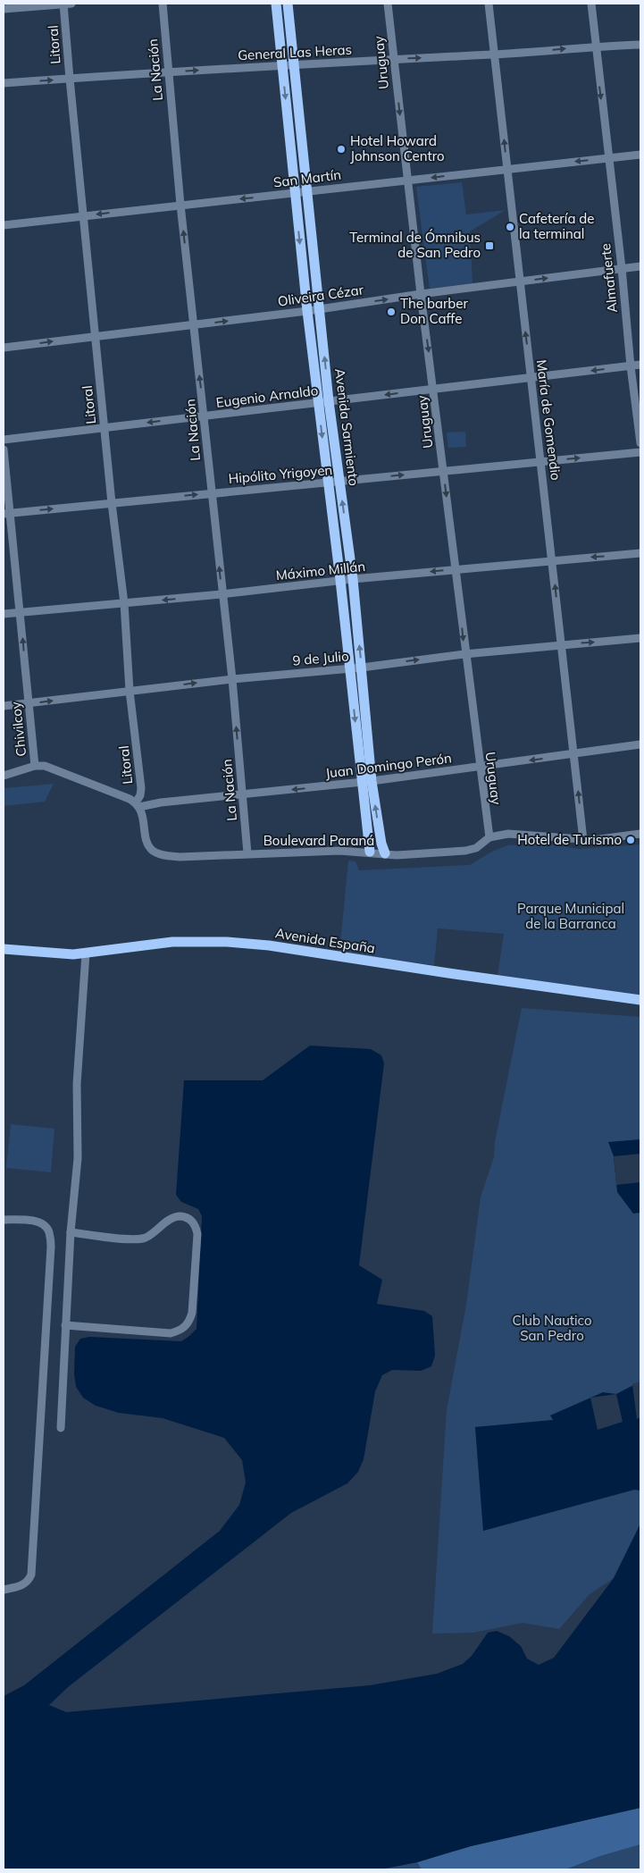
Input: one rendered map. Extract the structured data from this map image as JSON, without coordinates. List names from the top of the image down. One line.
{"streets":{"main road":["Avenida Sarmiento","Avenida España"],"street":["Litoral","General Las Heras","Uruguay","La Nación","San Martín","Almafuerte","Oliveira Cézar","Eugenio Arnaldo","María de Gomendio","Hipólito Yrigoyen","Máximo Millán","9 de Julio","Chivilcoy","Juan Domingo Perón","Boulevard Paraná"]},"crossings":[["Litoral","General Las Heras"],["Litoral","San Martín"],["Litoral","Oliveira Cézar"],["Litoral","Eugenio Arnaldo"],["Litoral","Hipólito Yrigoyen"],["Litoral","Máximo Millán"],["Litoral","9 de Julio"],["Litoral","Juan Domingo Perón"],["Litoral","Boulevard Paraná"],["General Las Heras","Uruguay"],["General Las Heras","La Nación"],["General Las Heras","Almafuerte"],["General Las Heras","María de Gomendio"],["General Las Heras","Avenida Sarmiento"],["Uruguay","San Martín"],["Uruguay","Oliveira Cézar"],["Uruguay","Eugenio Arnaldo"],["Uruguay","Hipólito Yrigoyen"],["Uruguay","Máximo Millán"],["Uruguay","9 de Julio"],["Uruguay","Juan Domingo Perón"],["Uruguay","Boulevard Paraná"],["La Nación","San Martín"],["La Nación","Oliveira Cézar"],["La Nación","Eugenio Arnaldo"],["La Nación","Hipólito Yrigoyen"],["La Nación","Máximo Millán"],["La Nación","9 de Julio"],["La Nación","Juan Domingo Perón"],["La Nación","Boulevard Paraná"],["San Martín","Almafuerte"],["San Martín","María de Gomendio"],["San Martín","Avenida Sarmiento"],["Almafuerte","Oliveira Cézar"],["Almafuerte","Eugenio Arnaldo"],["Oliveira Cézar","María de Gomendio"],["Oliveira Cézar","Avenida Sarmiento"],["Eugenio Arnaldo","María de Gomendio"],["Eugenio Arnaldo","Avenida Sarmiento"],["María de Gomendio","Hipólito Yrigoyen"],["María de Gomendio","Máximo Millán"],["María de Gomendio","9 de Julio"],["María de Gomendio","Juan Domingo Perón"],["María de Gomendio","Boulevard Paraná"],["Avenida Sarmiento","Hipólito Yrigoyen"],["Avenida Sarmiento","Máximo Millán"],["Avenida Sarmiento","9 de Julio"],["Avenida Sarmiento","Juan Domingo Perón"],["Avenida Sarmiento","Boulevard Paraná"],["Hipólito Yrigoyen","Chivilcoy"],["Máximo Millán","Chivilcoy"],["9 de Julio","Chivilcoy"],["Juan Domingo Perón","Boulevard Paraná"]],"one_way":["General Las Heras","Uruguay","La Nación","San Martín","Oliveira Cézar","Eugenio Arnaldo","María de Gomendio","Hipólito Yrigoyen","Máximo Millán","9 de Julio","Juan Domingo Perón"],"parks":["Parque Municipal de la Barranca","Club Nautico San Pedro"],"places":{"other":["Hotel Howard Johnson Centro","Cafetería de la terminal","The barber Don Caffe","Hotel de Turismo"],"transit":["Terminal de Ómnibus de San Pedro"]}}
